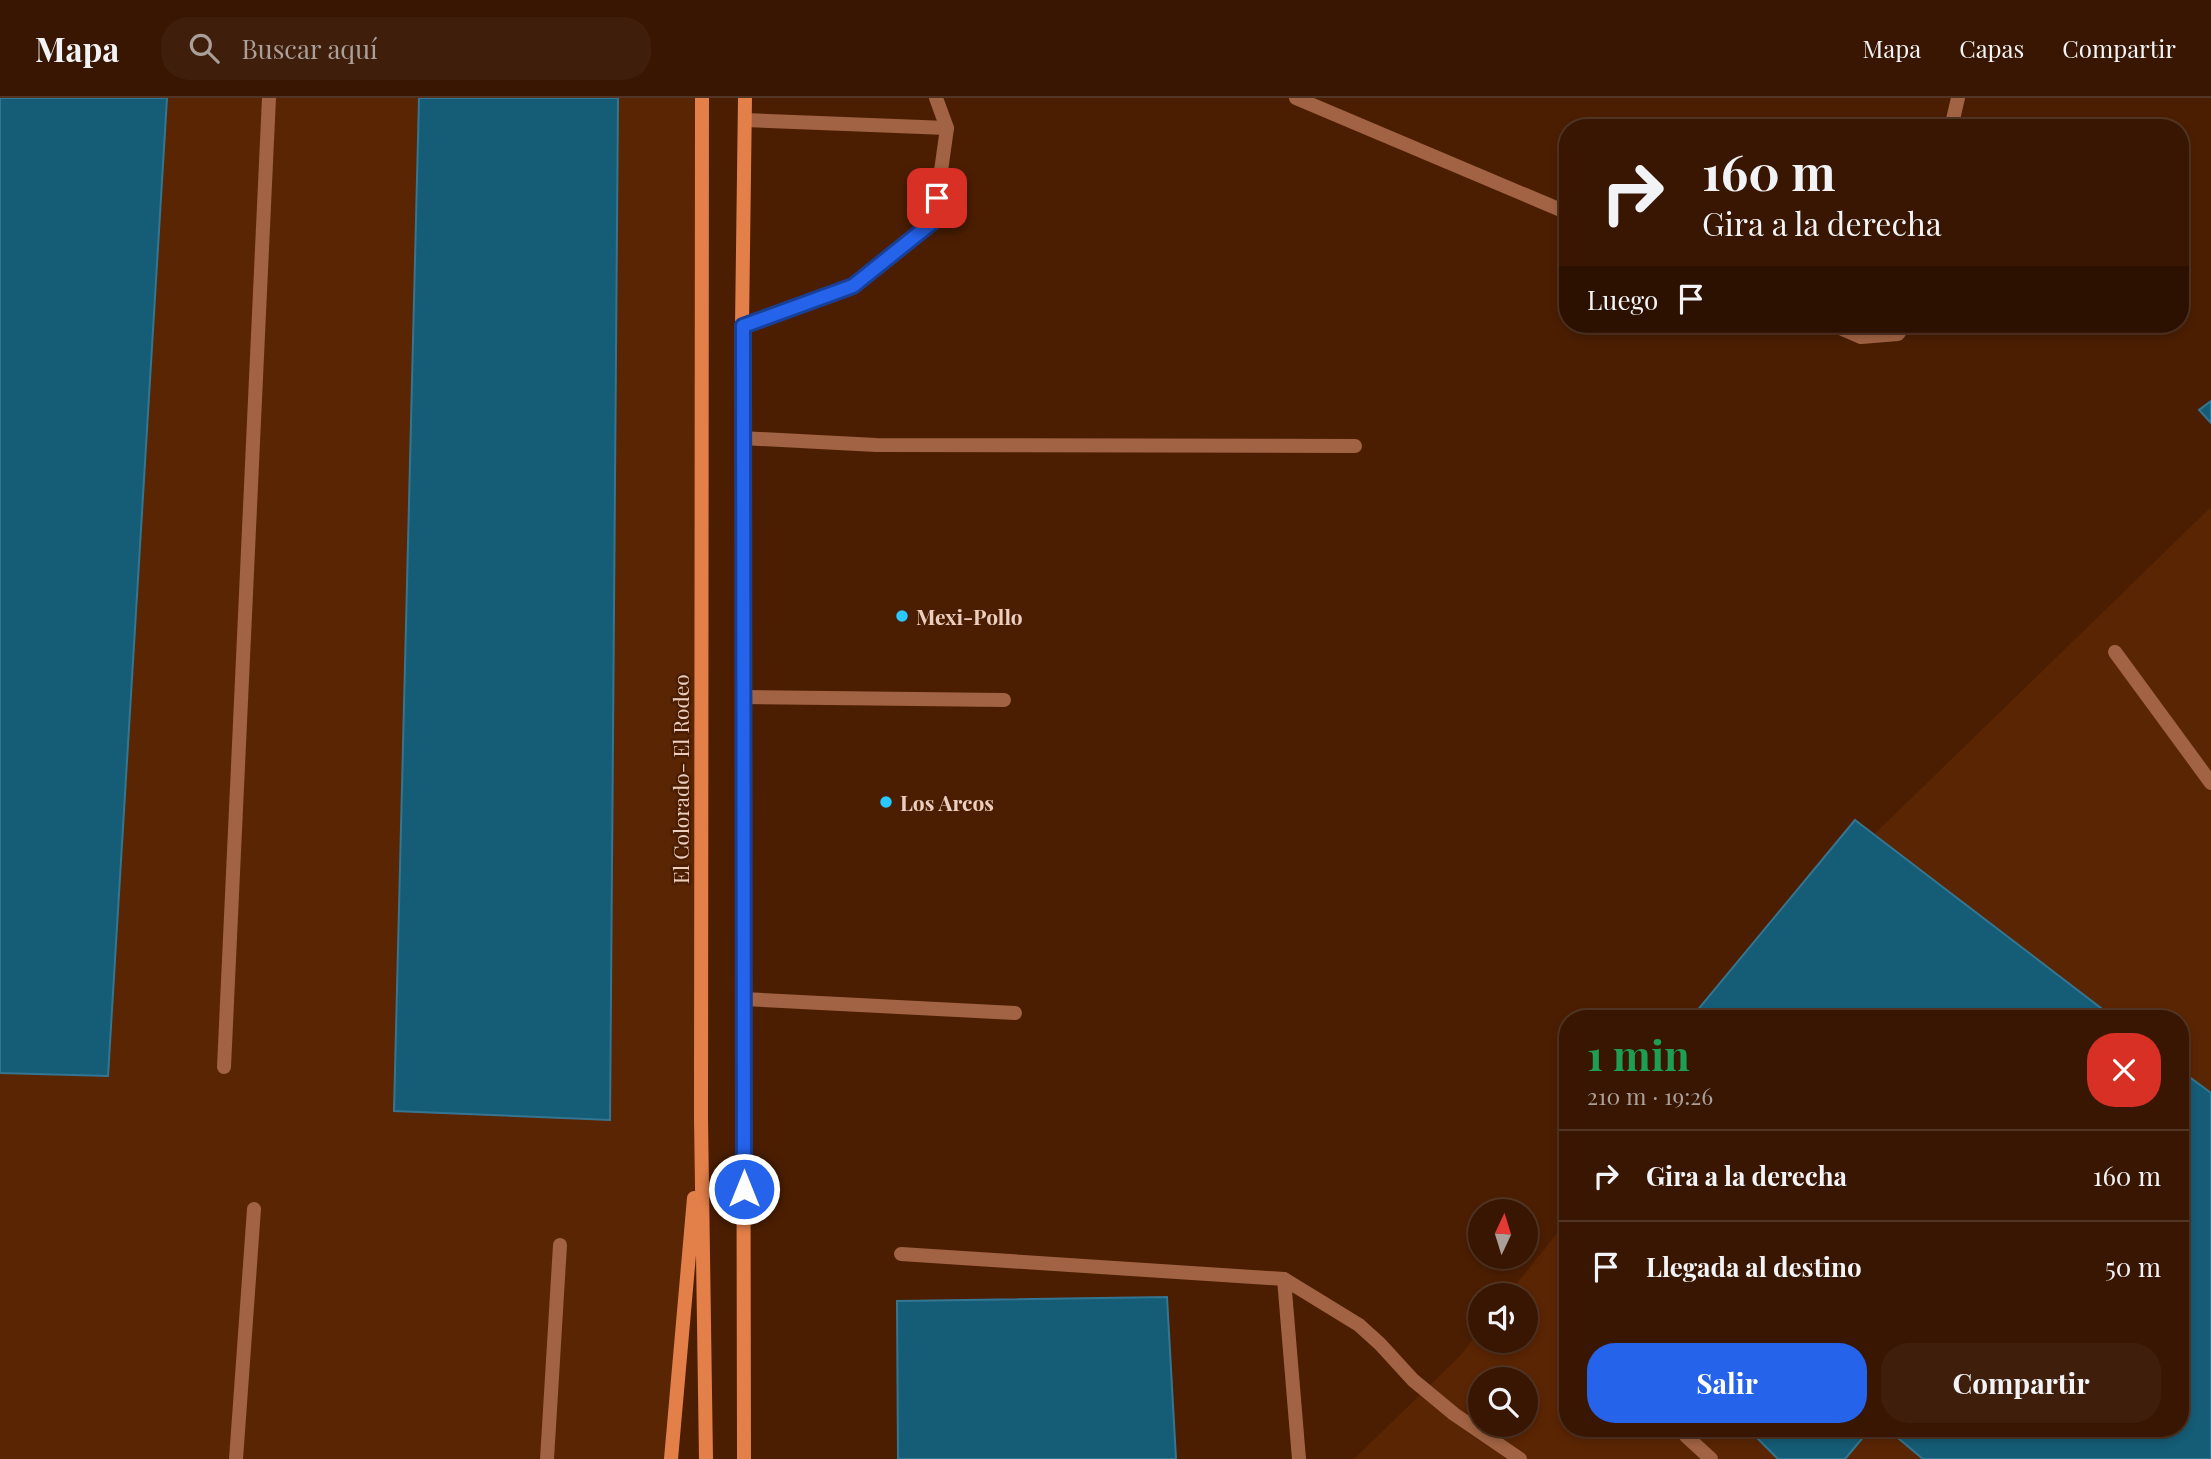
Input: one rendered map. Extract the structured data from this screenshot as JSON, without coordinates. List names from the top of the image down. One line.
{"streets":{"main road":["El Colorado- El Rodeo"]},"places":["Mexi-Pollo","Los Arcos"],"north":"top","page":{"header":"Mapa","search":"Buscar aquí","nav":["Mapa","Capas","Compartir"],"turn":["160 m","Gira a la derecha"],"then":"Luego","heading":["1 min","210 m · 19:26"],"list":[{"name":"Gira a la derecha","value":"160 m"},{"name":"Llegada al destino","value":"50 m"}],"buttons":["Salir","Compartir"]}}
